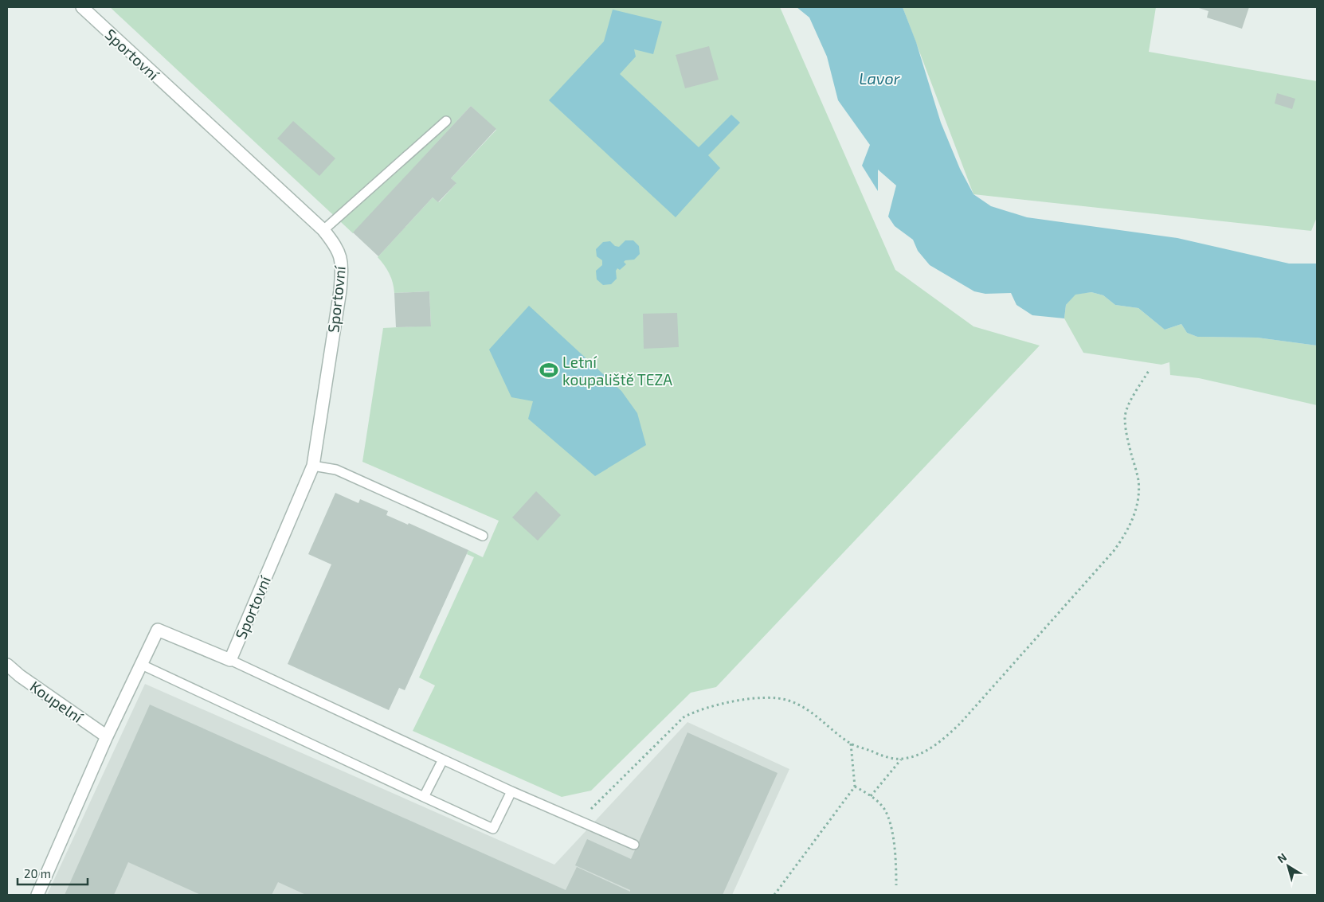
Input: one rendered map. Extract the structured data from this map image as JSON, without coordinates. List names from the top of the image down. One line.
{"streets":{"street":["Sportovní","Koupelní"]},"water":["Lavor"],"places":{"sports":["Letní koupaliště TEZA"]},"scale_bar":"20 m","north":"top left"}
